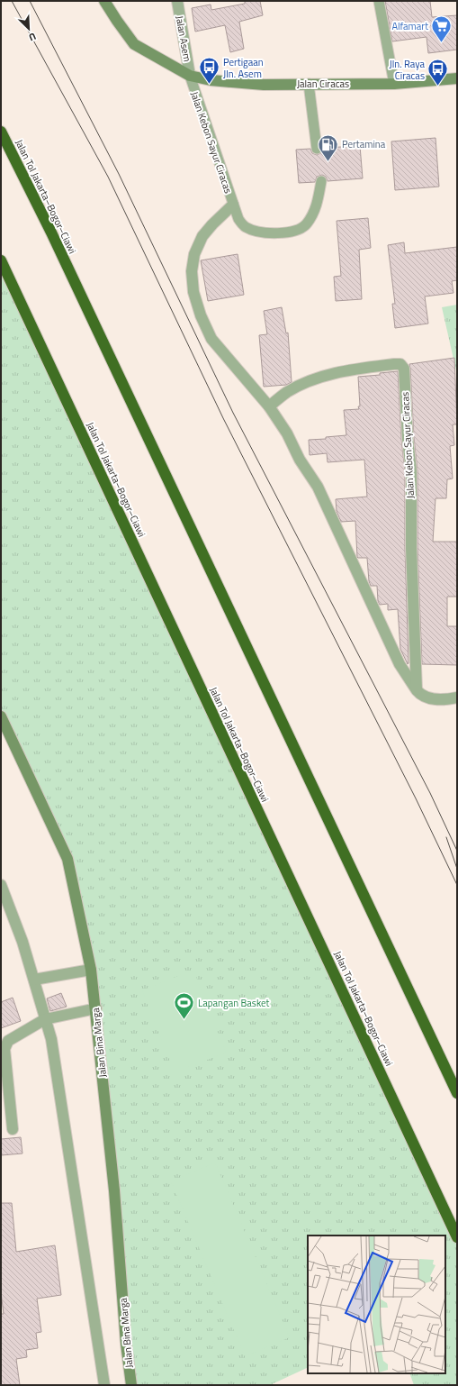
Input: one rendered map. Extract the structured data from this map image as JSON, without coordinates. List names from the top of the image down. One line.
{"streets":{"highway":["Jalan Tol Jakarta–Bogor–Ciawi"],"street":["Jalan Asem","Jalan Ciracas","Jalan Kebon Sayur Ciracas","Jalan Bina Marga"]},"crossings":[["Jalan Asem","Jalan Ciracas"],["Jalan Asem","Jalan Kebon Sayur Ciracas"],["Jalan Ciracas","Jalan Kebon Sayur Ciracas"]],"places":{"supermarket":["Alfamart"],"bus stop":["Pertigaan Jln. Asem","Jln. Raya Ciracas"],"fuel station":["Pertamina"],"sports":["Lapangan Basket"]},"north":"bottom right"}
